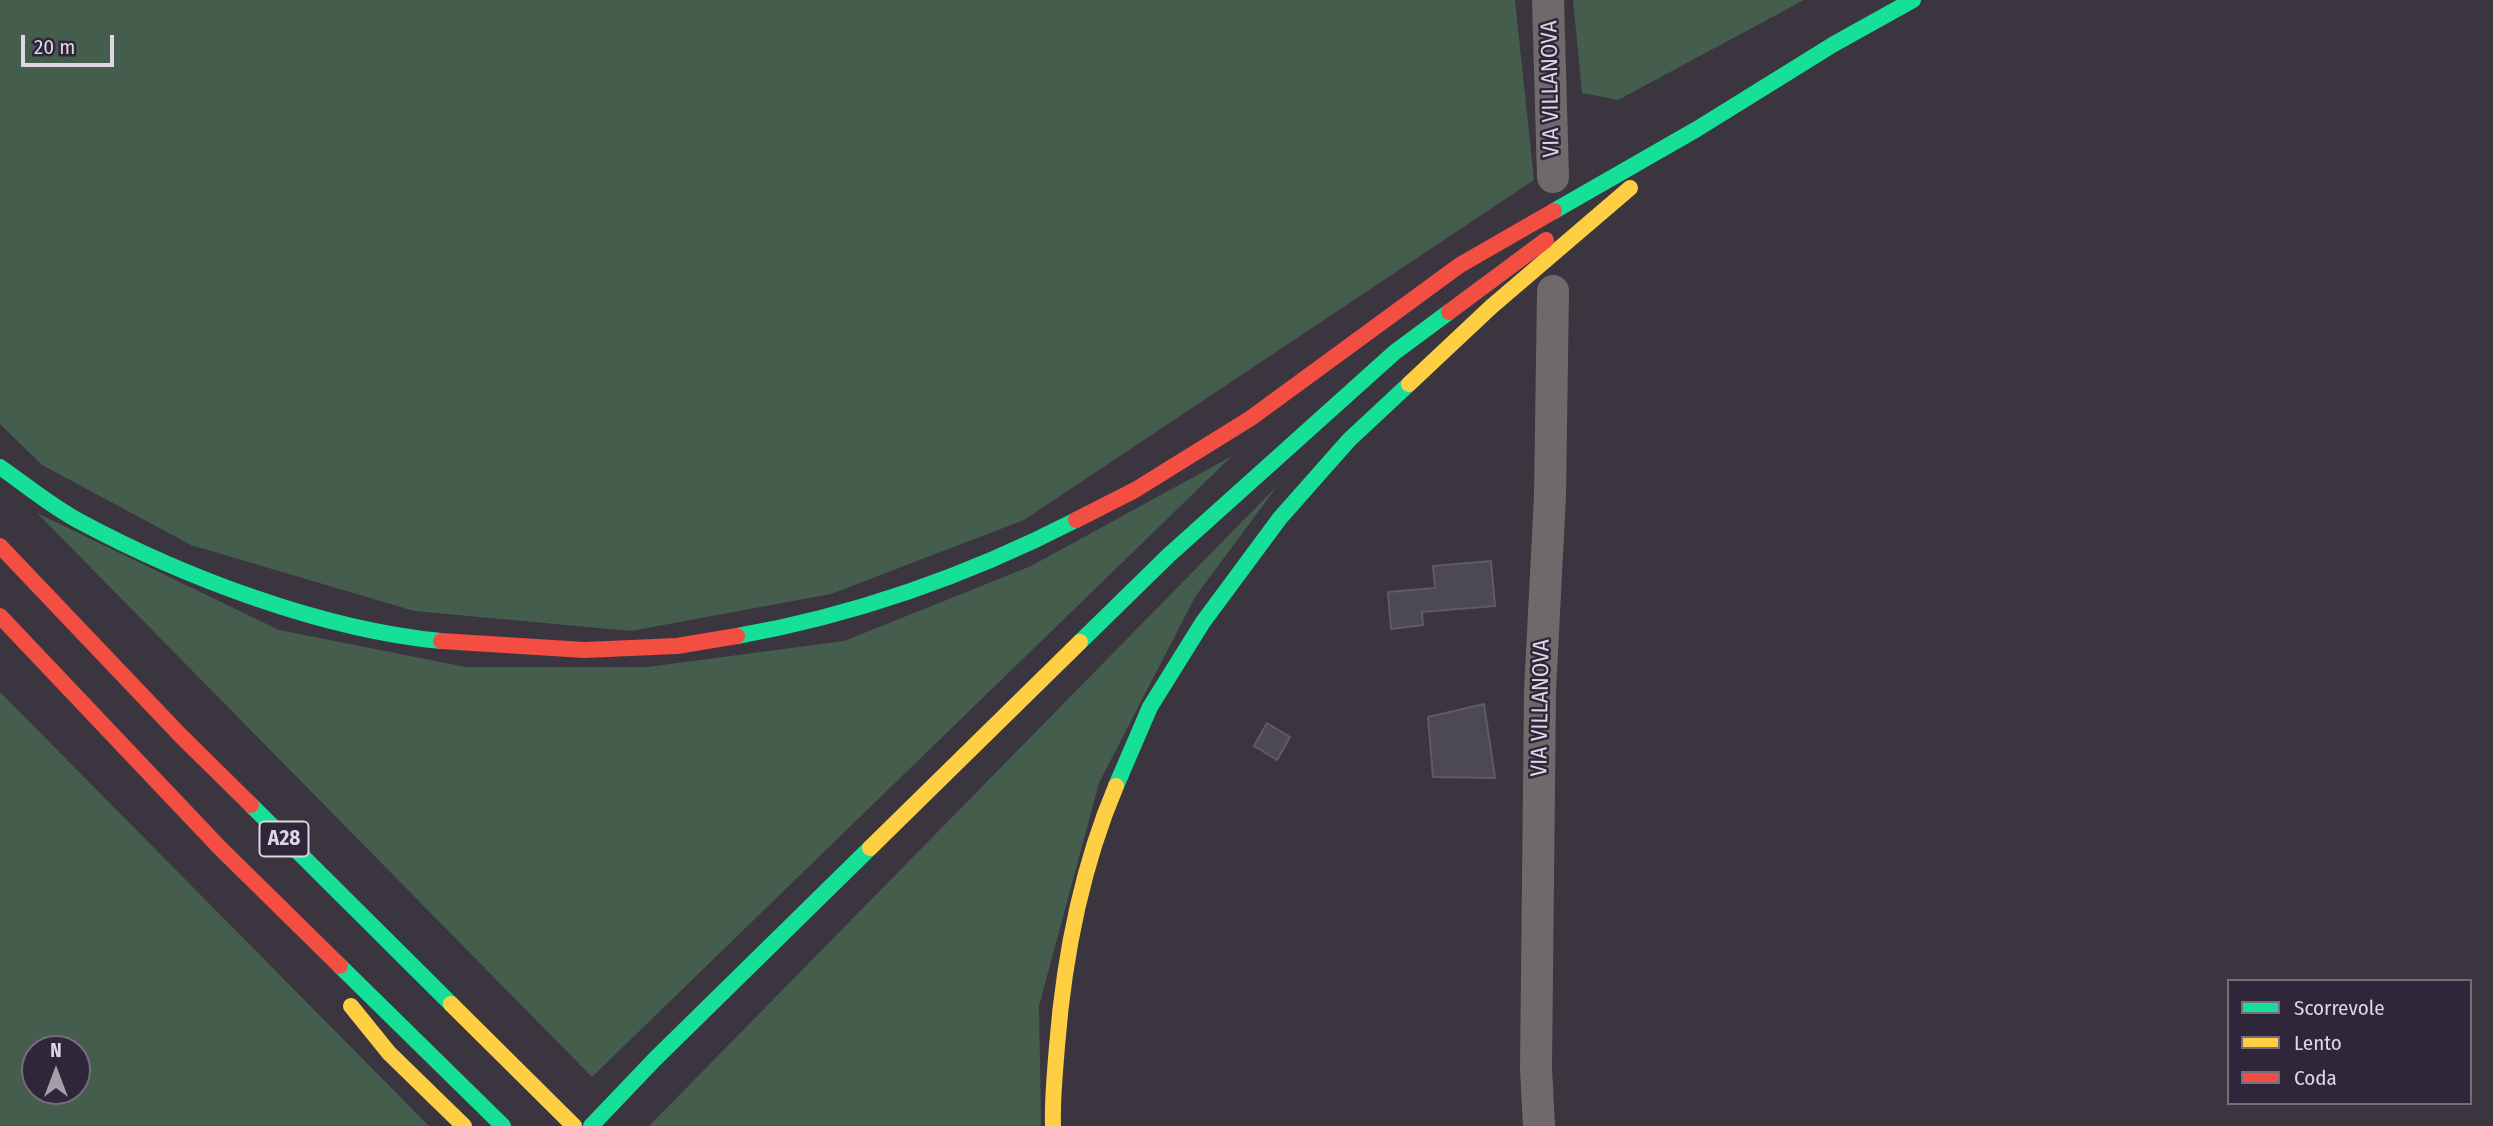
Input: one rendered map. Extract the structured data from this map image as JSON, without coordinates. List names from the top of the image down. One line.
{"streets":{"highway":["A28"],"street":["VIA VILLANOVA"]},"legend":["Scorrevole","Lento","Coda"],"scale_bar":"20 m","north":"top"}
